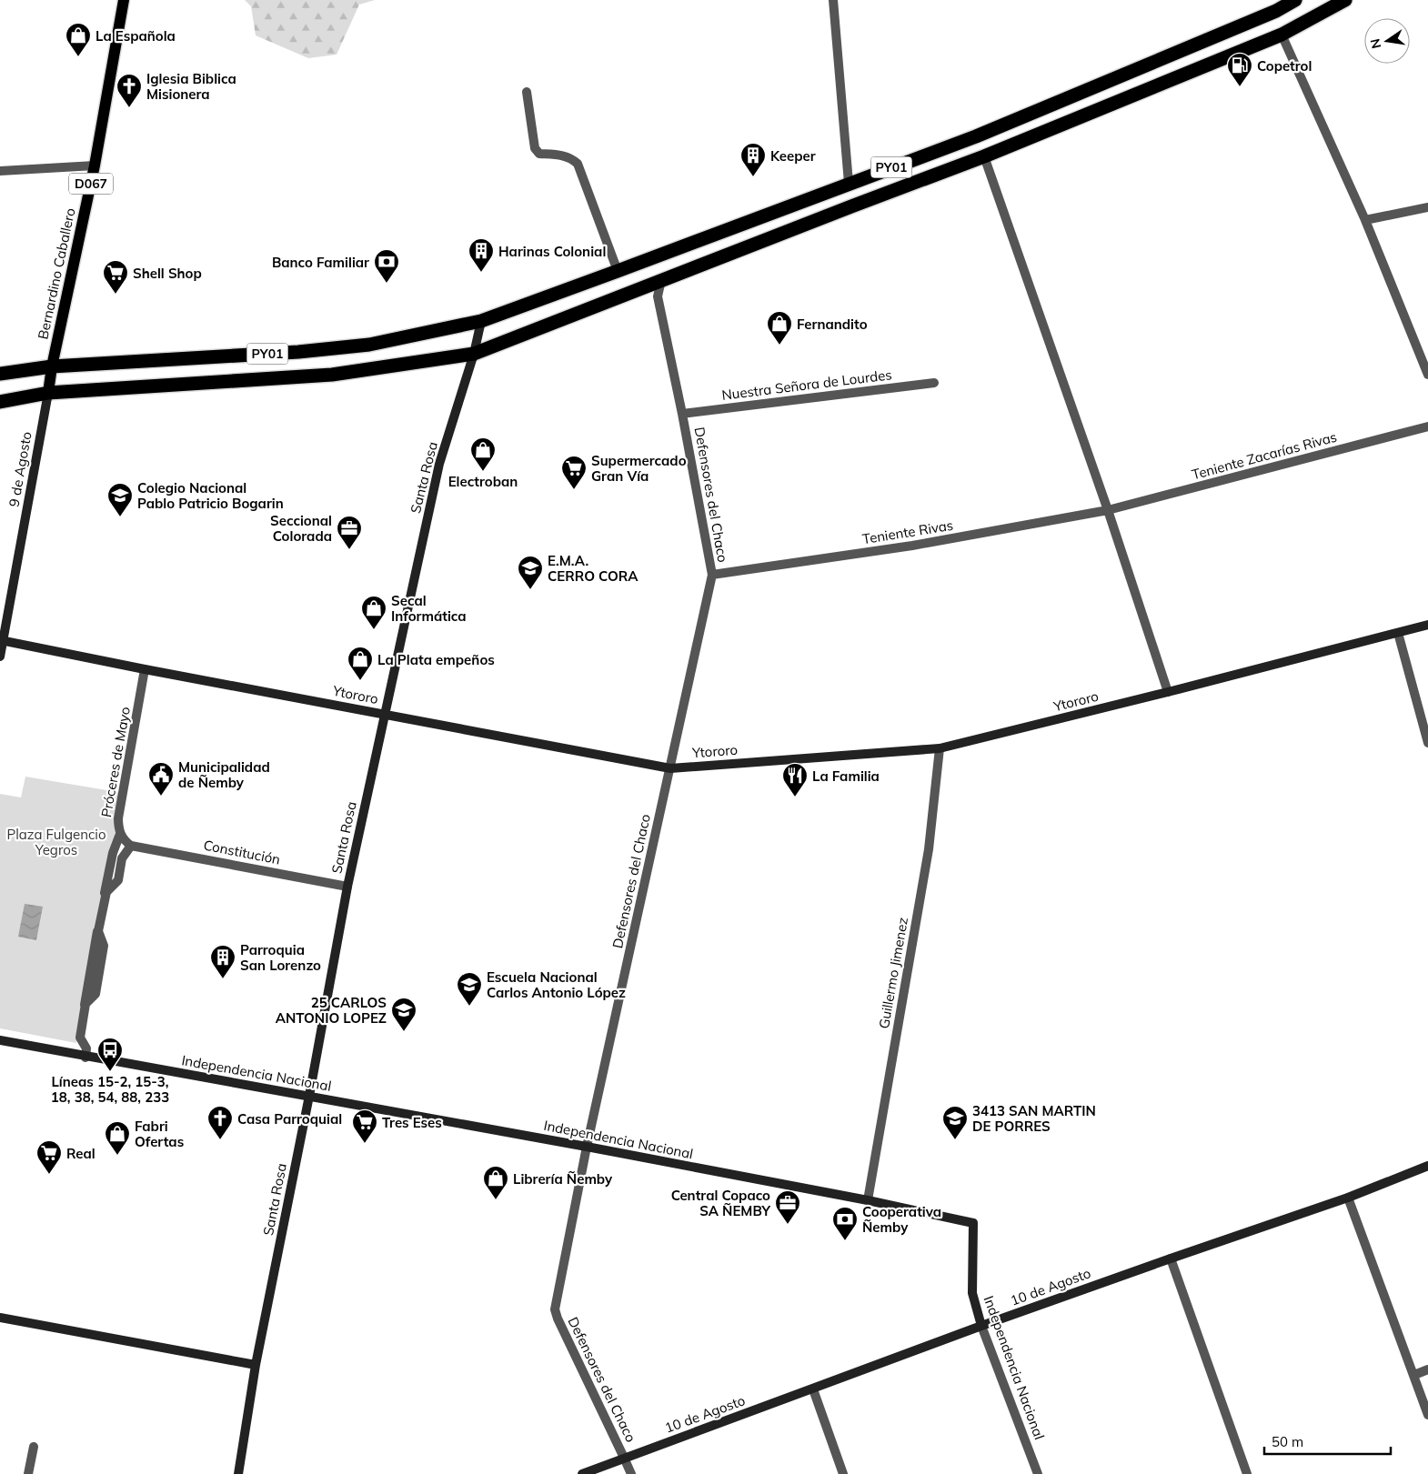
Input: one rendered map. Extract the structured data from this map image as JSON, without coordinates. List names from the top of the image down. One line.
{"streets":{"highway":["PY01"],"main road":["D067","Bernardino Caballero"],"street":["Nuestra Señora de Lourdes","Teniente Zacarías Rivas","9 de Agosto","Santa Rosa","Defensores del Chaco","Teniente Rivas","Ytororo","Próceres de Mayo","Constitución","Guillermo Jimenez","Independencia Nacional","10 de Agosto"]},"crossings":[["PY01","Bernardino Caballero"],["PY01","9 de Agosto"],["PY01","Santa Rosa"],["PY01","Defensores del Chaco"],["Bernardino Caballero","9 de Agosto"],["Nuestra Señora de Lourdes","Defensores del Chaco"],["Teniente Zacarías Rivas","Teniente Rivas"],["9 de Agosto","Ytororo"],["Santa Rosa","Ytororo"],["Santa Rosa","Constitución"],["Santa Rosa","Independencia Nacional"],["Defensores del Chaco","Teniente Rivas"],["Defensores del Chaco","Ytororo"],["Defensores del Chaco","Independencia Nacional"],["Defensores del Chaco","10 de Agosto"],["Ytororo","Próceres de Mayo"],["Ytororo","Guillermo Jimenez"],["Próceres de Mayo","Constitución"],["Guillermo Jimenez","Independencia Nacional"],["Independencia Nacional","10 de Agosto"]],"parks":["Plaza Fulgencio Yegros"],"places":{"shop":["La Española","Fernandito","Electroban","Secal Informática","La Plata empeños","Fabri Ofertas","Librería Ñemby"],"fuel station":["Copetrol"],"church":["Iglesia Biblica Misionera","Casa Parroquial"],"building":["Keeper","Harinas Colonial","Parroquia San Lorenzo"],"bank":["Banco Familiar","Cooperativa Ñemby"],"supermarket":["Shell Shop","Supermercado Gran Vía","Tres Eses","Real"],"school or university":["Colegio Nacional Pablo Patricio Bogarin","E.M.A. CERRO CORA","Escuela Nacional Carlos Antonio López","25 CARLOS ANTONIO LOPEZ","3413 SAN MARTIN DE PORRES"],"office":["Seccional Colorada","Central Copaco SA ÑEMBY"],"public building":["Municipalidad de Ñemby"],"restaurant":["La Familia"],"bus stop":["Líneas 15-2, 15-3, 18, 38, 54, 88, 233"]},"scale_bar":"50 m","north":"left"}
